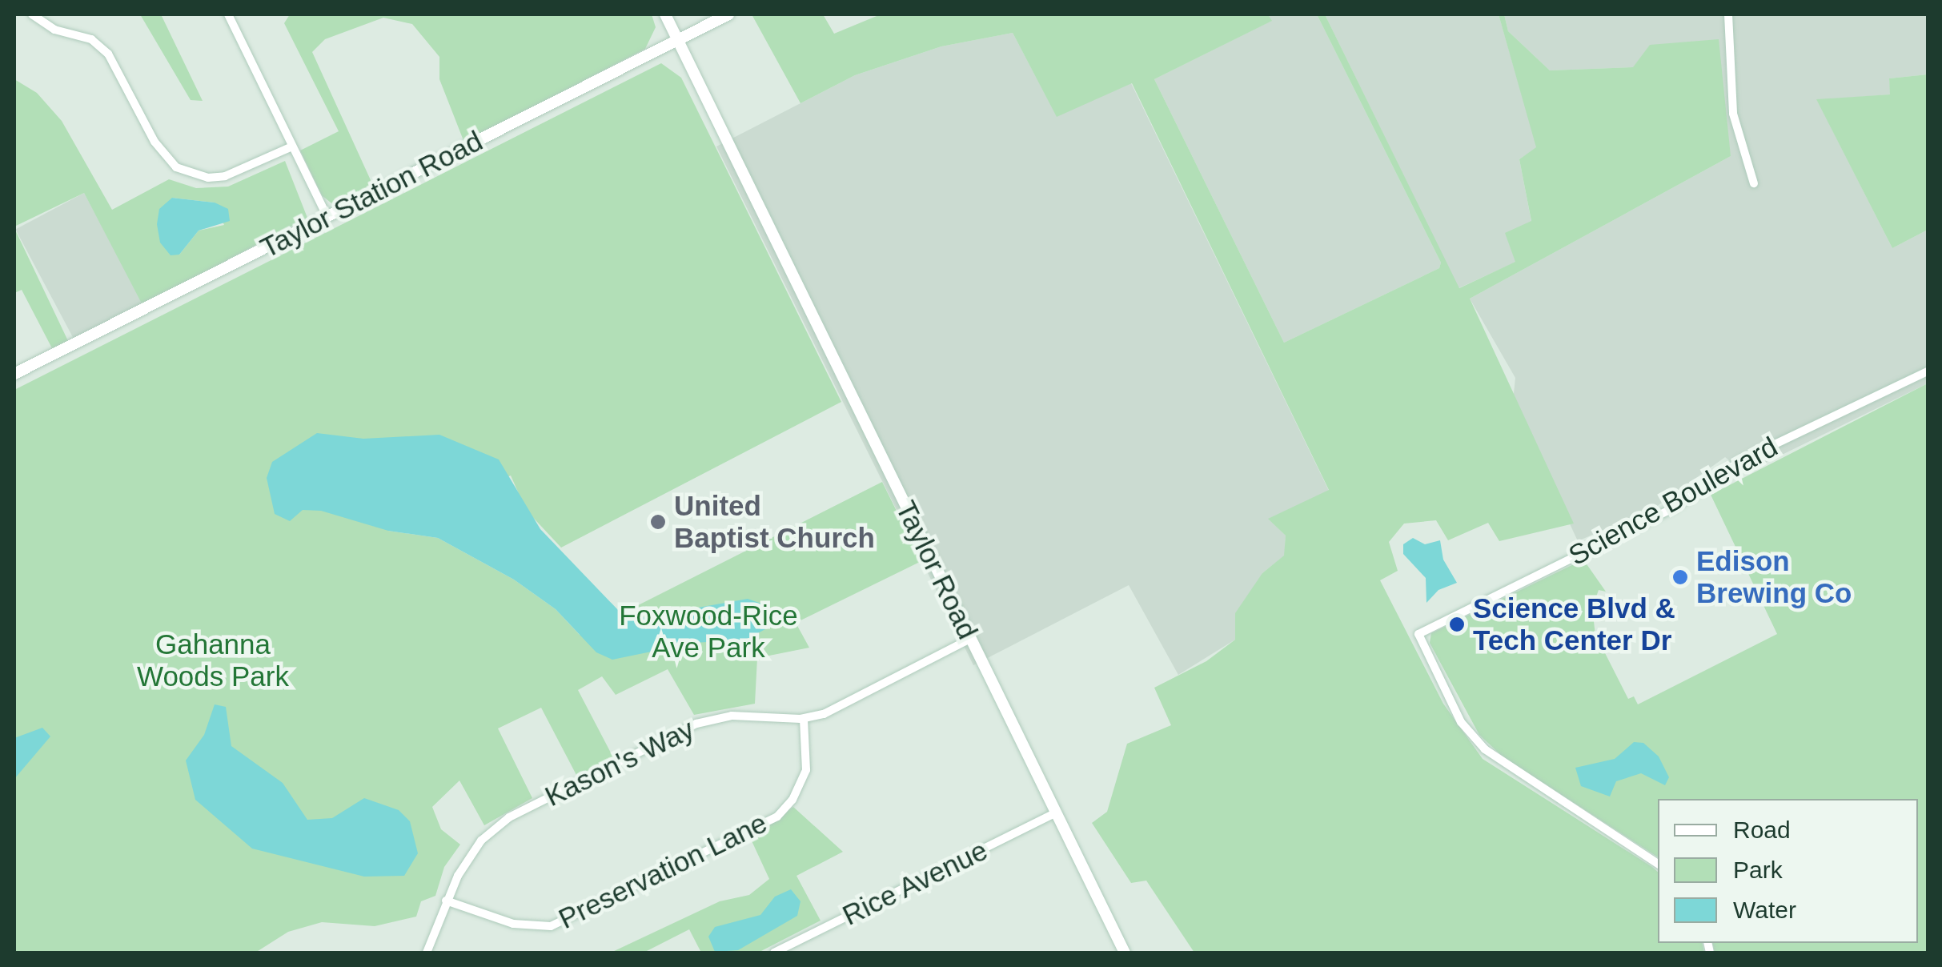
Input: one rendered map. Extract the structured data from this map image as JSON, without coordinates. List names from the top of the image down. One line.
{"streets":{"main road":["Taylor Station Road","Taylor Road"],"street":["Science Boulevard","Kason's Way","Preservation Lane","Rice Avenue"]},"crossings":[["Taylor Station Road","Taylor Road"],["Taylor Road","Kason's Way"],["Taylor Road","Rice Avenue"],["Kason's Way","Preservation Lane"]],"parks":["Foxwood-Rice Ave Park","Gahanna Woods Park"],"places":["United Baptist Church","Edison Brewing Co","Science Blvd & Tech Center Dr"],"legend":["Road","Park","Water"]}
